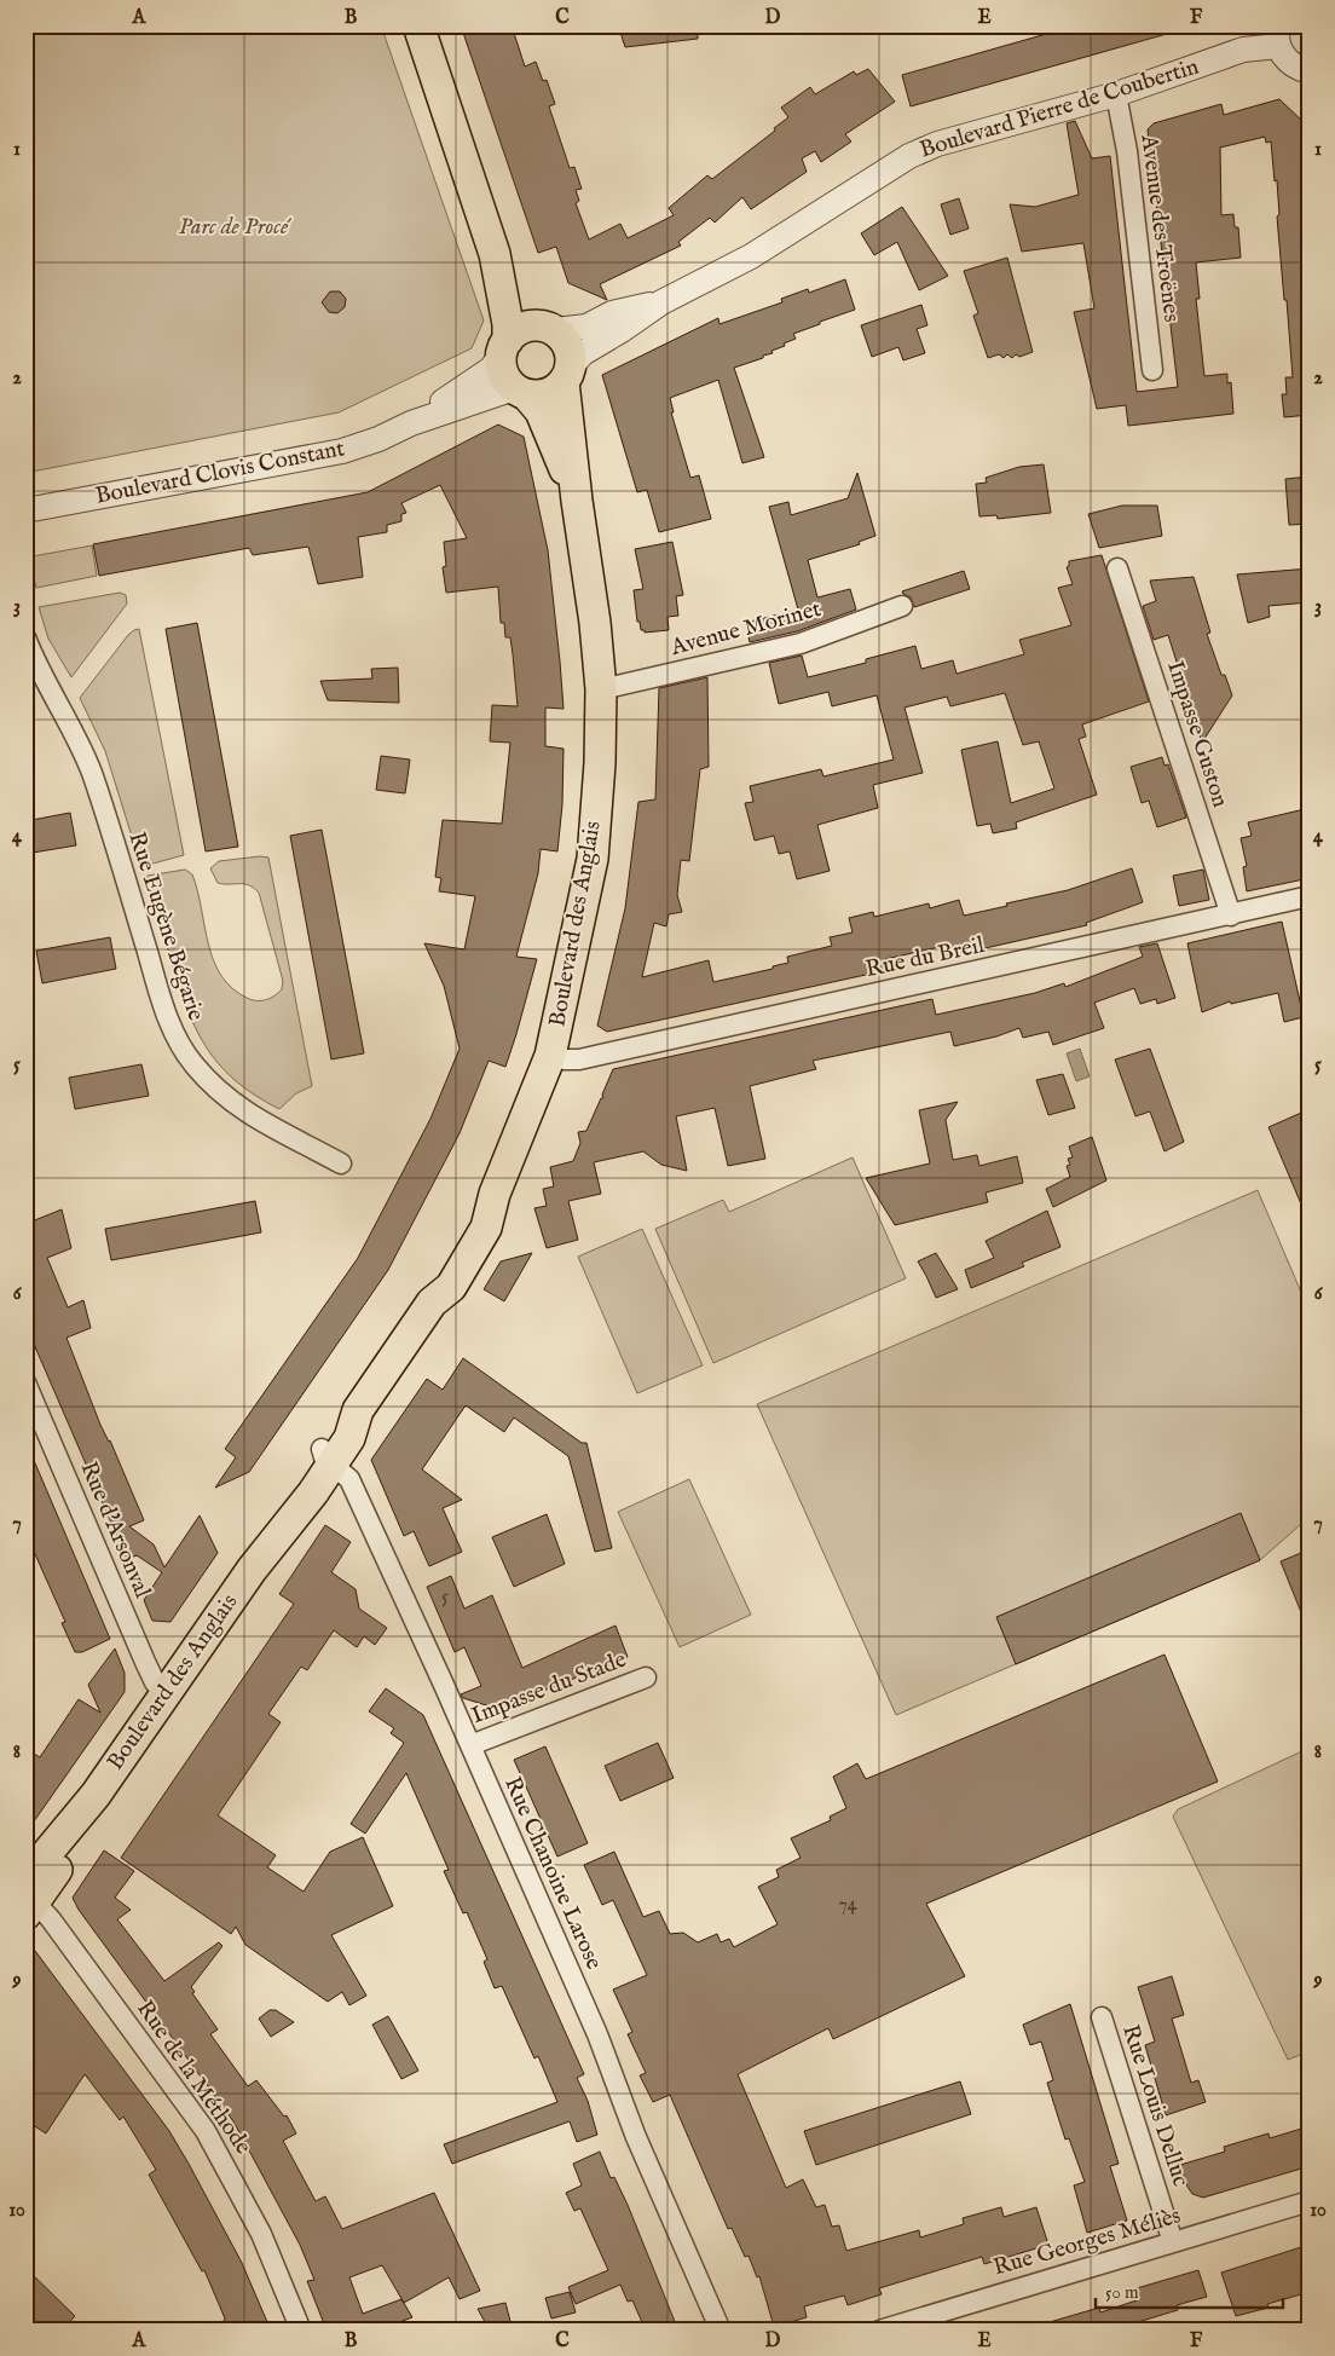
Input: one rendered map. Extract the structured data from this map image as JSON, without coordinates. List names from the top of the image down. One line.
{"streets":{"main road":["Boulevard des Anglais"],"street":["Boulevard Pierre de Coubertin","Avenue des Troënes","Boulevard Clovis Constant","Avenue Morinet","Impasse Guston","Rue Eugène Bégarie","Rue du Breil","Rue d'Arsonval","Impasse du Stade","Rue Chanoine Larose","Rue de la Méthode","Rue Louis Delluc","Rue Georges Méliès"]},"crossings":[["Boulevard Pierre de Coubertin","Avenue des Troënes"],["Boulevard Pierre de Coubertin","Boulevard Clovis Constant"],["Boulevard Pierre de Coubertin","Boulevard des Anglais"],["Boulevard Clovis Constant","Boulevard des Anglais"],["Avenue Morinet","Boulevard des Anglais"],["Impasse Guston","Rue du Breil"],["Boulevard des Anglais","Rue du Breil"],["Boulevard des Anglais","Rue d'Arsonval"],["Boulevard des Anglais","Rue Chanoine Larose"],["Boulevard des Anglais","Rue de la Méthode"],["Impasse du Stade","Rue Chanoine Larose"],["Rue Louis Delluc","Rue Georges Méliès"]],"parks":["Parc de Procé"],"house_numbers":["5","74"],"scale_bar":"50 m","grid":{"columns":["A","B","C","D","E","F"],"rows":["1","2","3","4","5","6","7","8","9","10"]}}
